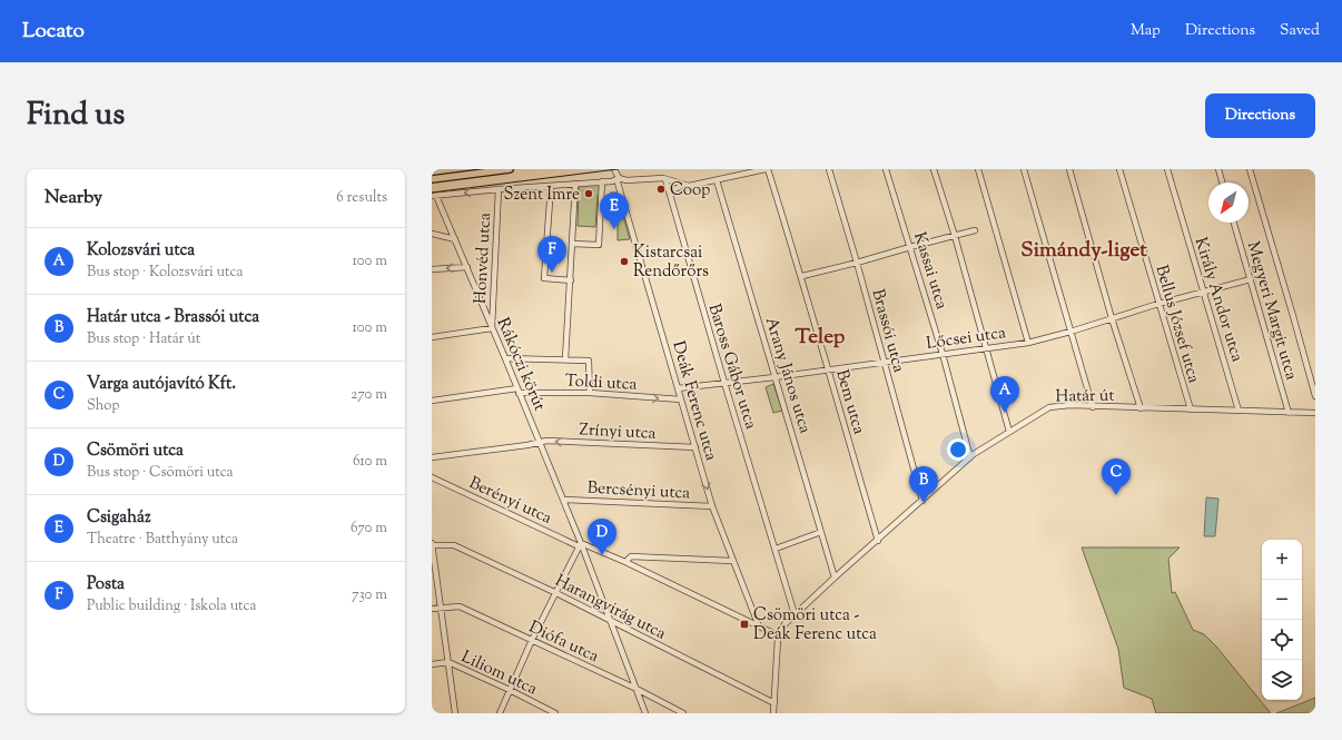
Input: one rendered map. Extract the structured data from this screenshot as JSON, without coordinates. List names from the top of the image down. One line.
{"streets":{"street":["Honvéd utca","Kassai utca","Király Andor utca","Megyeri Margit utca","Bellus József utca","Brassói utca","Lőcsei utca","Rákóczi körút","Baross Gábor utca","Arany János utca","Toldi utca","Határ út","Deák Ferenc utca","Bem utca","Zrínyi utca","Bercsényi utca","Berényi utca","Harangvirág utca","Diófa utca","Liliom utca"]},"crossings":[["Honvéd utca","Rákóczi körút"],["Kassai utca","Lőcsei utca"],["Kassai utca","Határ út"],["Király Andor utca","Lőcsei utca"],["Király Andor utca","Határ út"],["Megyeri Margit utca","Lőcsei utca"],["Megyeri Margit utca","Határ út"],["Bellus József utca","Lőcsei utca"],["Bellus József utca","Határ út"],["Brassói utca","Lőcsei utca"],["Brassói utca","Határ út"],["Lőcsei utca","Baross Gábor utca"],["Lőcsei utca","Arany János utca"],["Lőcsei utca","Deák Ferenc utca"],["Lőcsei utca","Bem utca"],["Rákóczi körút","Toldi utca"],["Rákóczi körút","Zrínyi utca"],["Rákóczi körút","Bercsényi utca"],["Rákóczi körút","Berényi utca"],["Rákóczi körút","Harangvirág utca"],["Rákóczi körút","Diófa utca"],["Baross Gábor utca","Határ út"],["Arany János utca","Határ út"],["Toldi utca","Deák Ferenc utca"],["Határ út","Bem utca"],["Határ út","Berényi utca"],["Deák Ferenc utca","Zrínyi utca"],["Deák Ferenc utca","Bercsényi utca"],["Deák Ferenc utca","Berényi utca"]],"one_way":["Toldi utca","Zrínyi utca"],"districts":["Simándy-liget","Telep"],"places":{"other":["Coop","Szent Imre","Kistarcsai Rendőrőrs"],"transit":["Csömöri utca - Deák Ferenc utca"]},"north":"bottom left","page":{"header":"Locato","nav":["Map","Directions","Saved"],"title":"Find us","buttons":"Directions","heading":["Nearby","6 results"],"pins":["E","F","A","C","B","D"],"list":[{"mark":"A","name":"Kolozsvári utca","note":"Bus stop · Kolozsvári utca","value":"100 m"},{"mark":"B","name":"Határ utca - Brassói utca","note":"Bus stop · Határ út","value":"100 m"},{"mark":"C","name":"Varga autójavító Kft.","note":"Shop","value":"270 m"},{"mark":"D","name":"Csömöri utca","note":"Bus stop · Csömöri utca","value":"610 m"},{"mark":"E","name":"Csigaház","note":"Theatre · Batthyány utca","value":"670 m"},{"mark":"F","name":"Posta","note":"Public building · Iskola utca","value":"730 m"}],"map_buttons":["+","−"]}}
